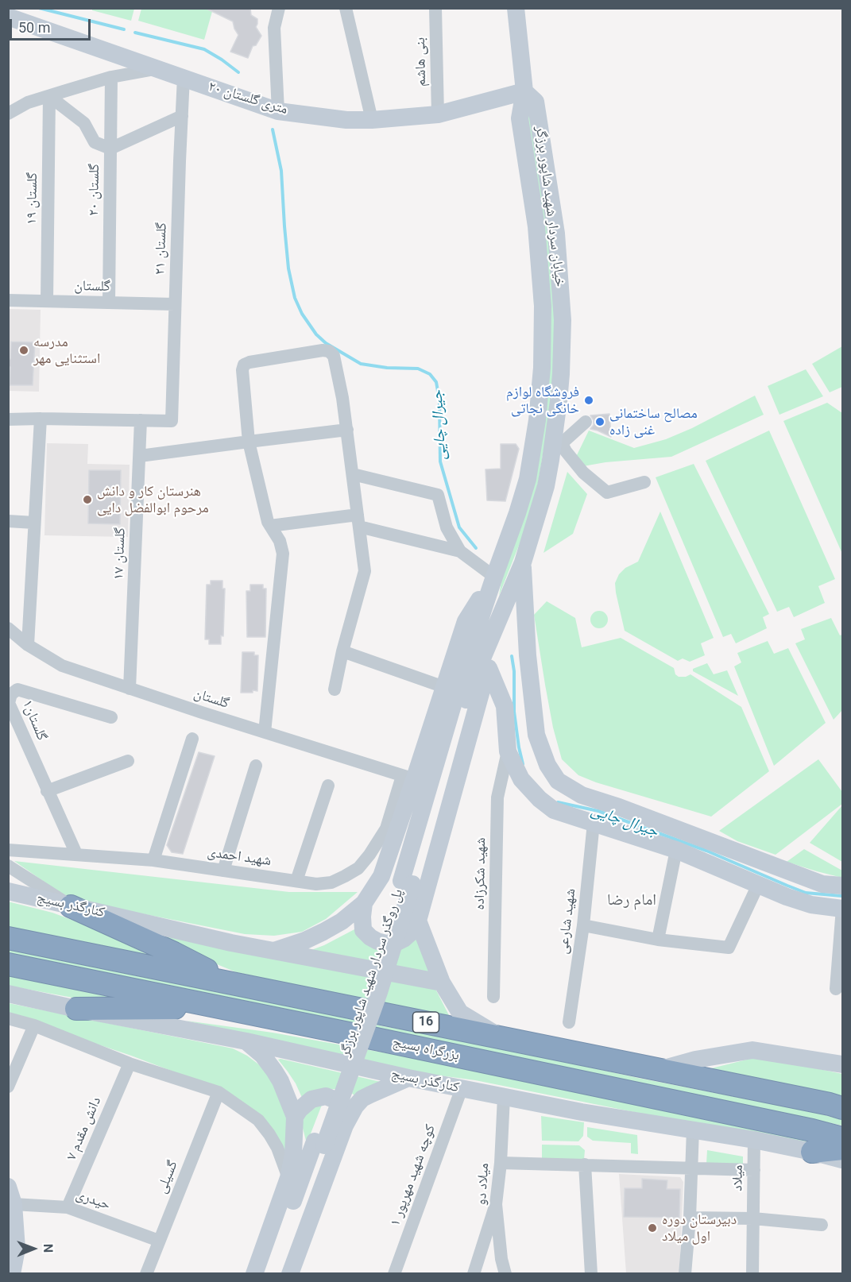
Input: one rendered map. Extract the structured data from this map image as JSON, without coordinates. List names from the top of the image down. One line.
{"streets":{"highway":["16","بزرگراه بسیج"],"main road":["۲۰ متری گلستان","خیابان سردار شهید شاپور برزگر","کنارگذر بسیج","پل روگذر سردار شهید شاپور برزگر"],"street":["بنی هاشم","گلستان ۲۰","گلستان ۱۹","گلستان ۲۱","گلستان","گلستان ۱۷","گلستان۱","شهید احمدی","شهید شکرزاده","شهید شارعی","دانش مقدم ۷","کوچه شهید مهرپور ۱","گسیلی","میلاد","میلاد دو","حیدری"]},"crossings":[["بنی هاشم","۲۰ متری گلستان"],["۲۰ متری گلستان","خیابان سردار شهید شاپور برزگر"],["۲۰ متری گلستان","گلستان ۲۱"],["گلستان ۲۰","گلستان"],["گلستان ۱۹","گلستان"],["گلستان ۲۱","گلستان"],["گلستان ۲۱","گلستان ۱۷"],["گلستان","گلستان ۱۷"],["گلستان","شهید احمدی"],["گلستان۱","شهید احمدی"],["کنارگذر بسیج","کوچه شهید مهرپور ۱"],["کنارگذر بسیج","میلاد"],["کنارگذر بسیج","میلاد دو"],["دانش مقدم ۷","حیدری"],["گسیلی","حیدری"]],"districts":["امام رضا"],"water":["جیرال چایی"],"places":["مدرسه استثنایی مهر","فروشگاه لوازم خانگی نجاتی","مصالح ساختمانی غنی زاده","هنرستان کار و دانش مرحوم ابوالفضل دایی","دبیرستان دوره اول میلاد"],"scale_bar":"50 m","north":"right"}
